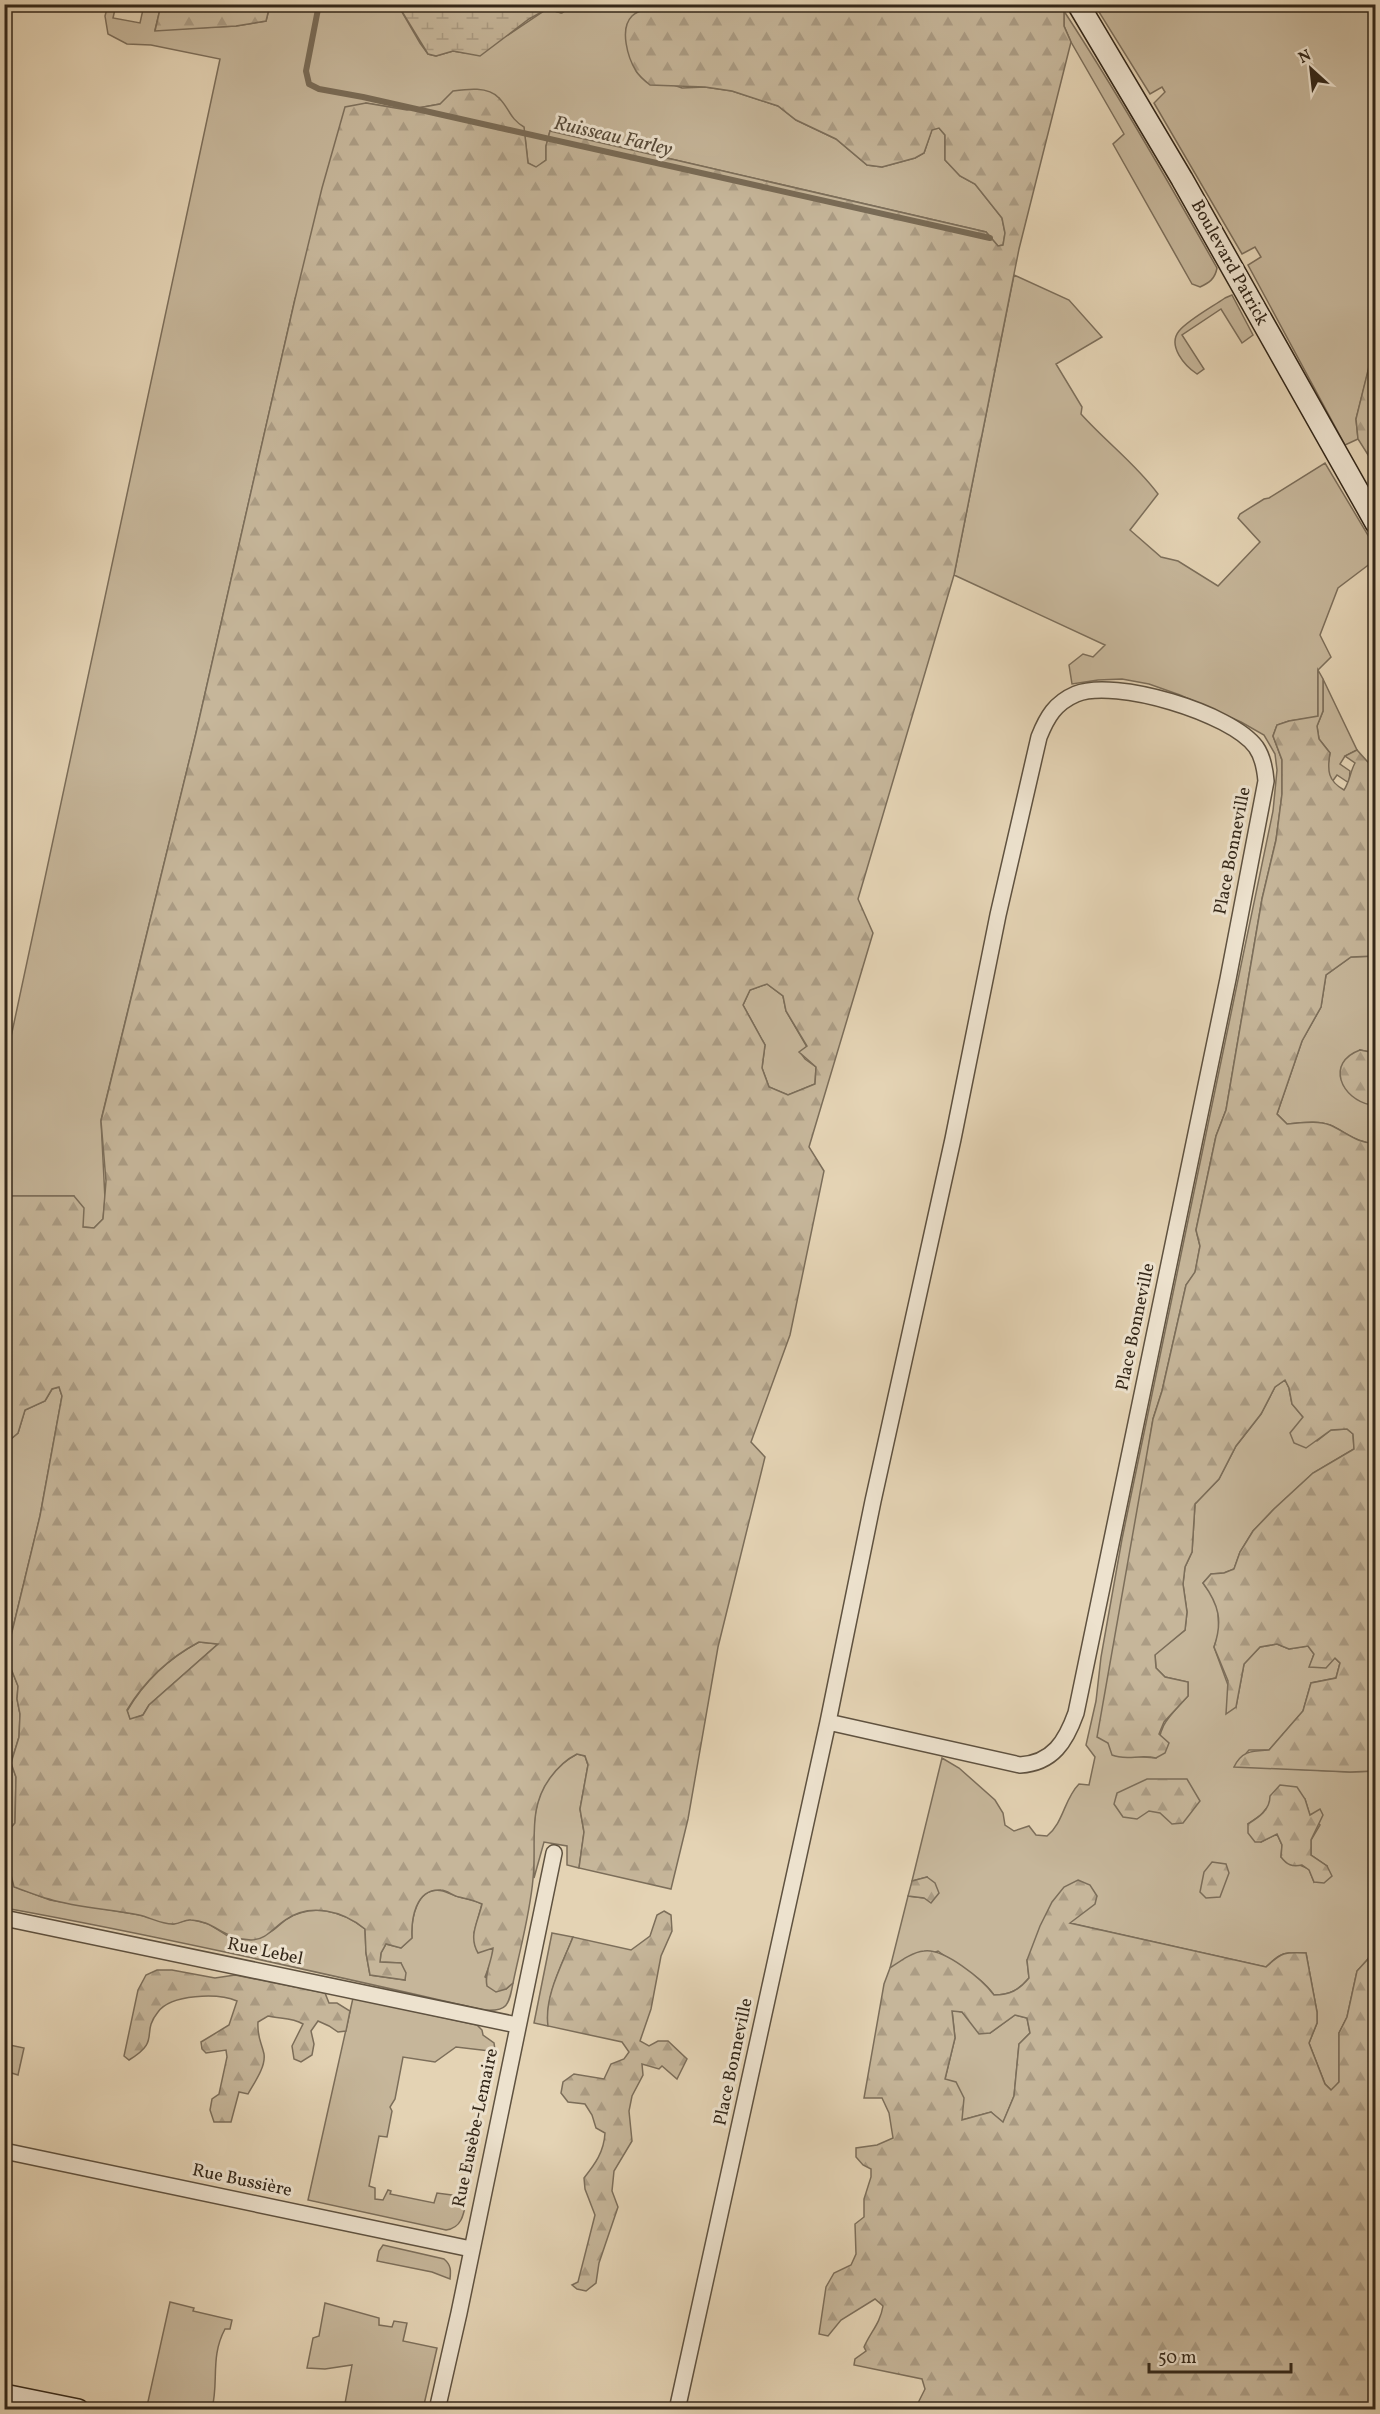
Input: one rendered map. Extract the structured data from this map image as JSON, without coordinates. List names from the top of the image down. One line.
{"streets":{"street":["Boulevard Patrick","Place Bonneville","Rue Lebel","Rue Eusèbe-Lemaire","Rue Bussière"]},"crossings":[["Rue Lebel","Rue Eusèbe-Lemaire"],["Rue Eusèbe-Lemaire","Rue Bussière"]],"water":["Ruisseau Farley"],"scale_bar":"50 m","north":"top left"}
